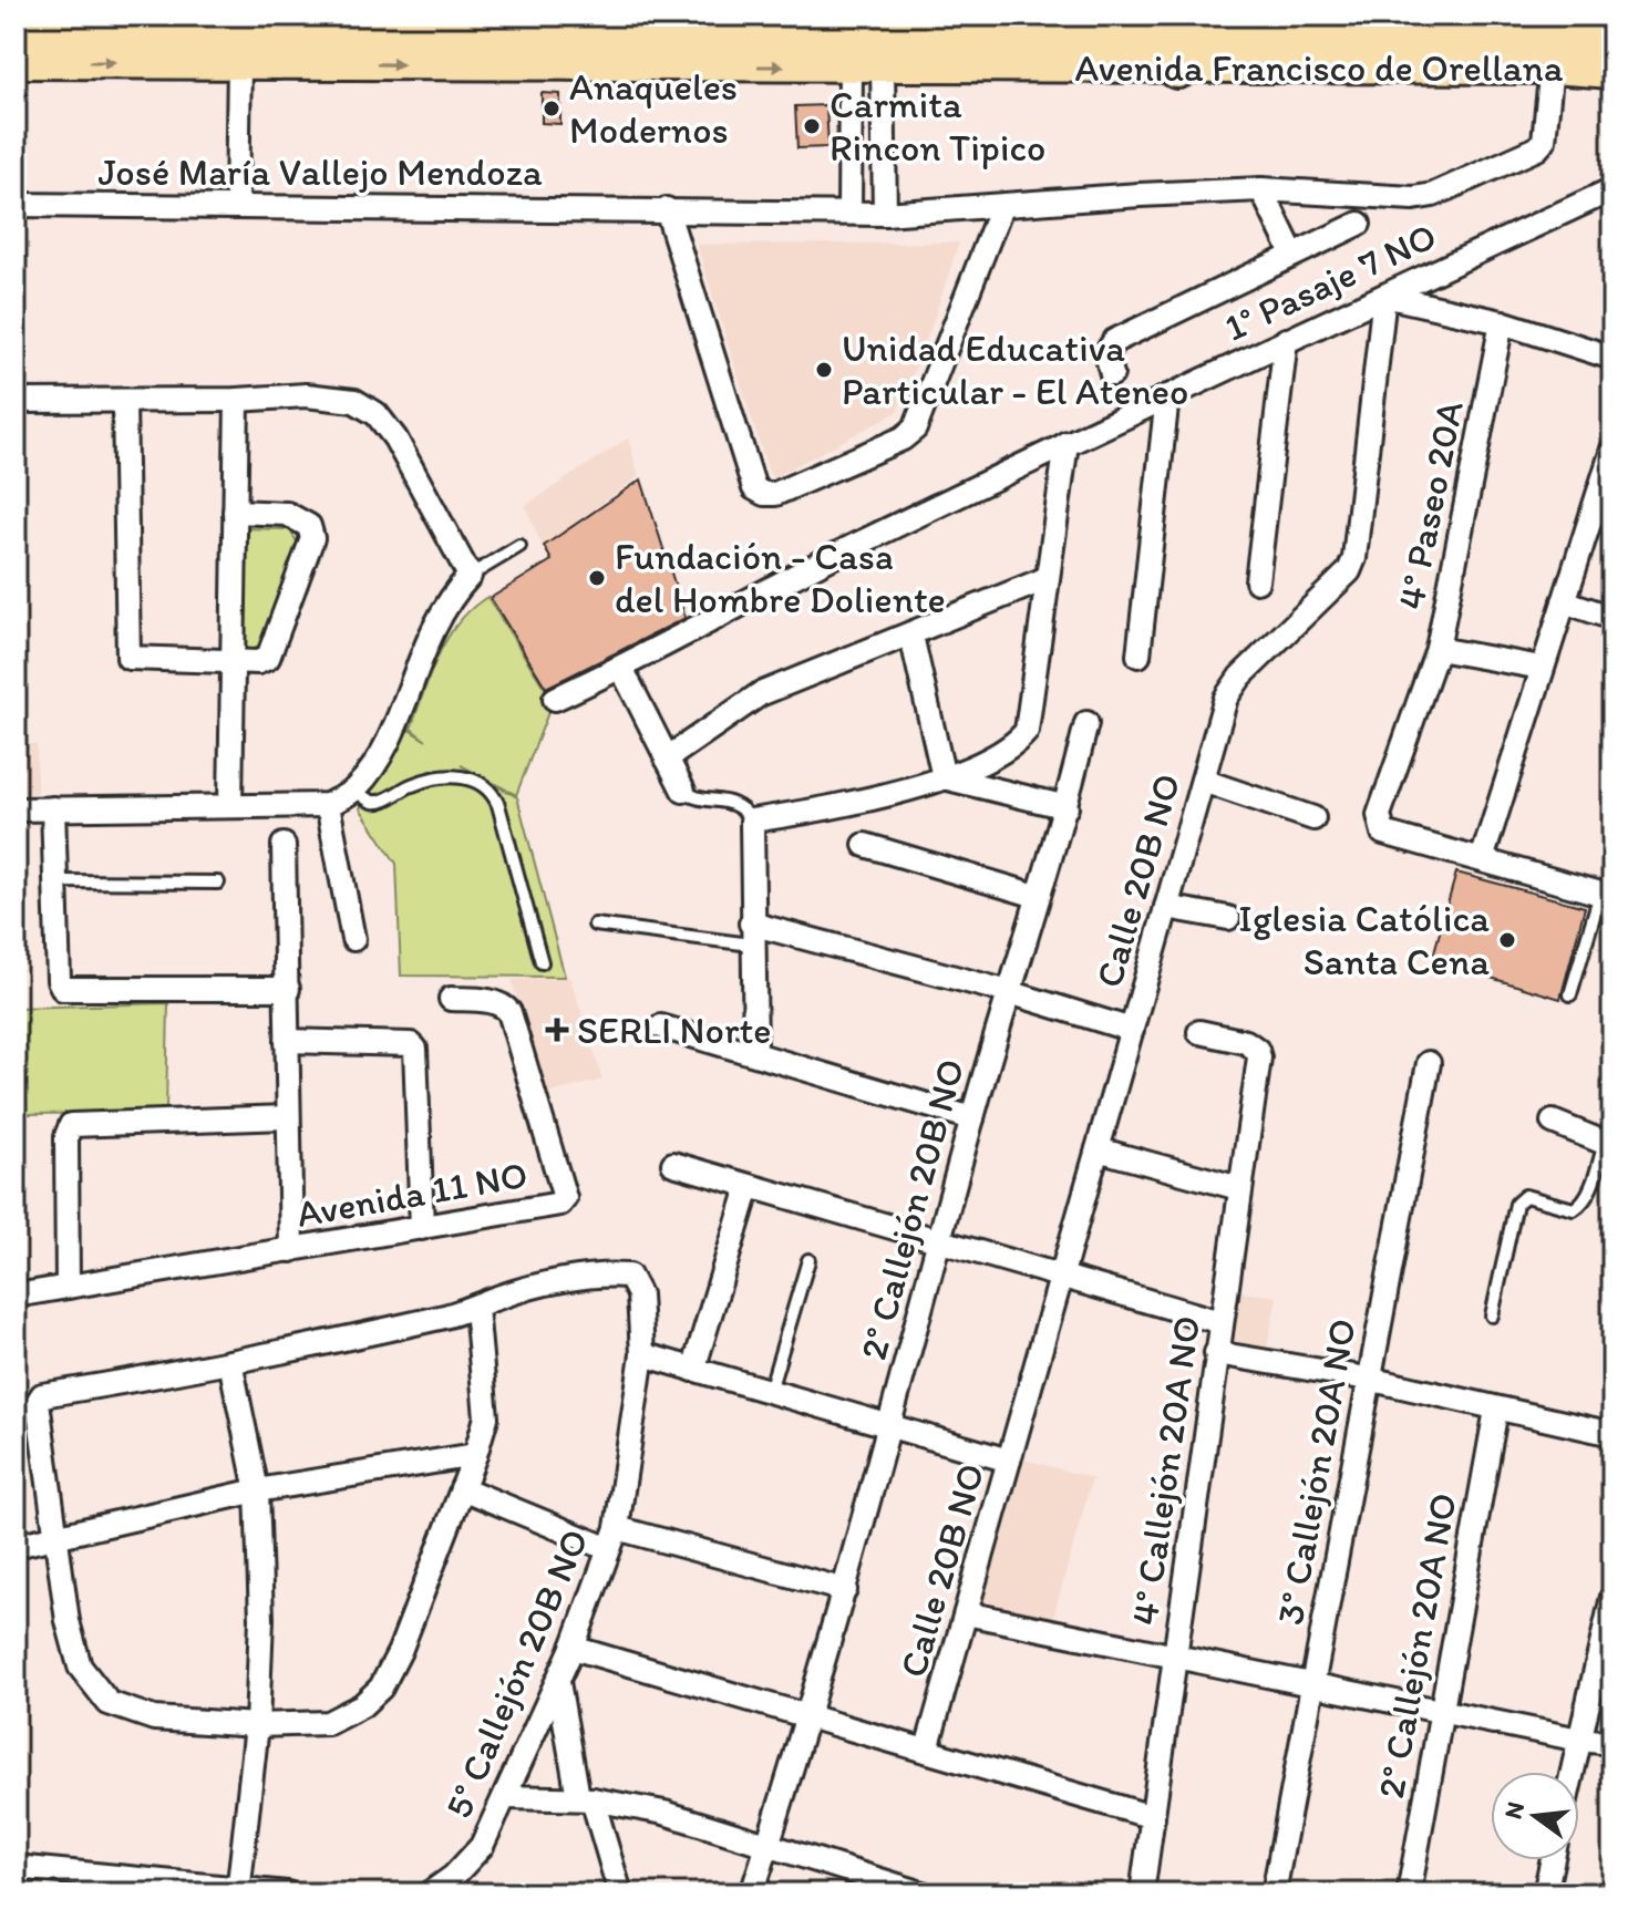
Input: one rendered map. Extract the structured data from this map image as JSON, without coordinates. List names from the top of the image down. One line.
{"streets":{"highway":["Avenida Francisco de Orellana"],"street":["José María Vallejo Mendoza","1° Pasaje 7 NO","4° Paseo 20A","Calle 20B NO","Avenida 11 NO","2° Callejón 20B NO","4° Callejón 20A NO","3° Callejón 20A NO","2° Callejón 20A NO","5° Callejón 20B NO"]},"crossings":[["Avenida Francisco de Orellana","José María Vallejo Mendoza"],["1° Pasaje 7 NO","Calle 20B NO"]],"places":{"other":["Anaqueles Modernos","Carmita Rincon Tipico","Unidad Educativa Particular - El Ateneo","Fundación - Casa del Hombre Doliente","Iglesia Católica Santa Cena"],"health":["SERLI Norte"]},"north":"left"}
